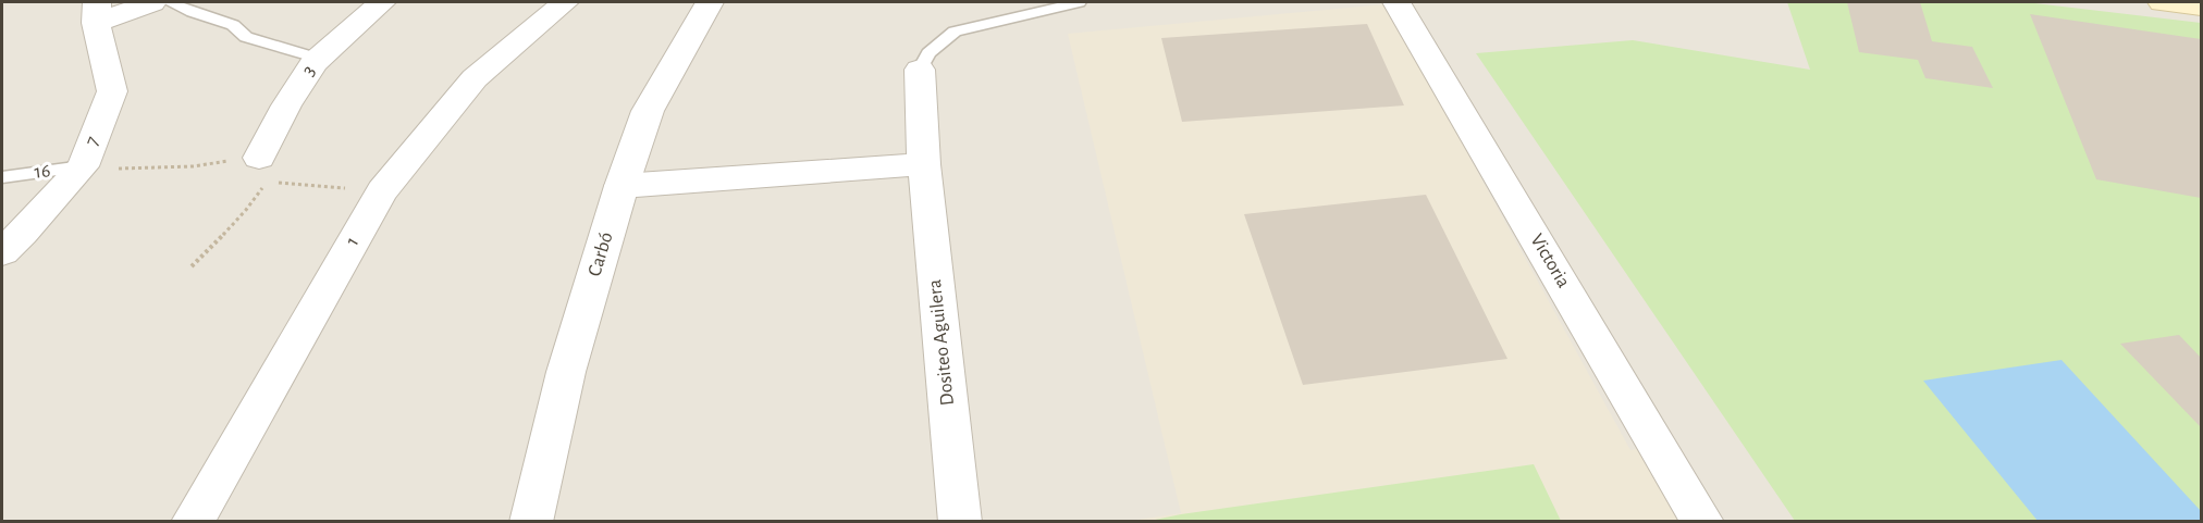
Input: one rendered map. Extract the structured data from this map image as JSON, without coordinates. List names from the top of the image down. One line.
{"streets":{"street":["3","7","1","Carbó","Victoria","Dositeo Aguilera"],"lane":["16"]},"crossings":[["7","16"]]}
